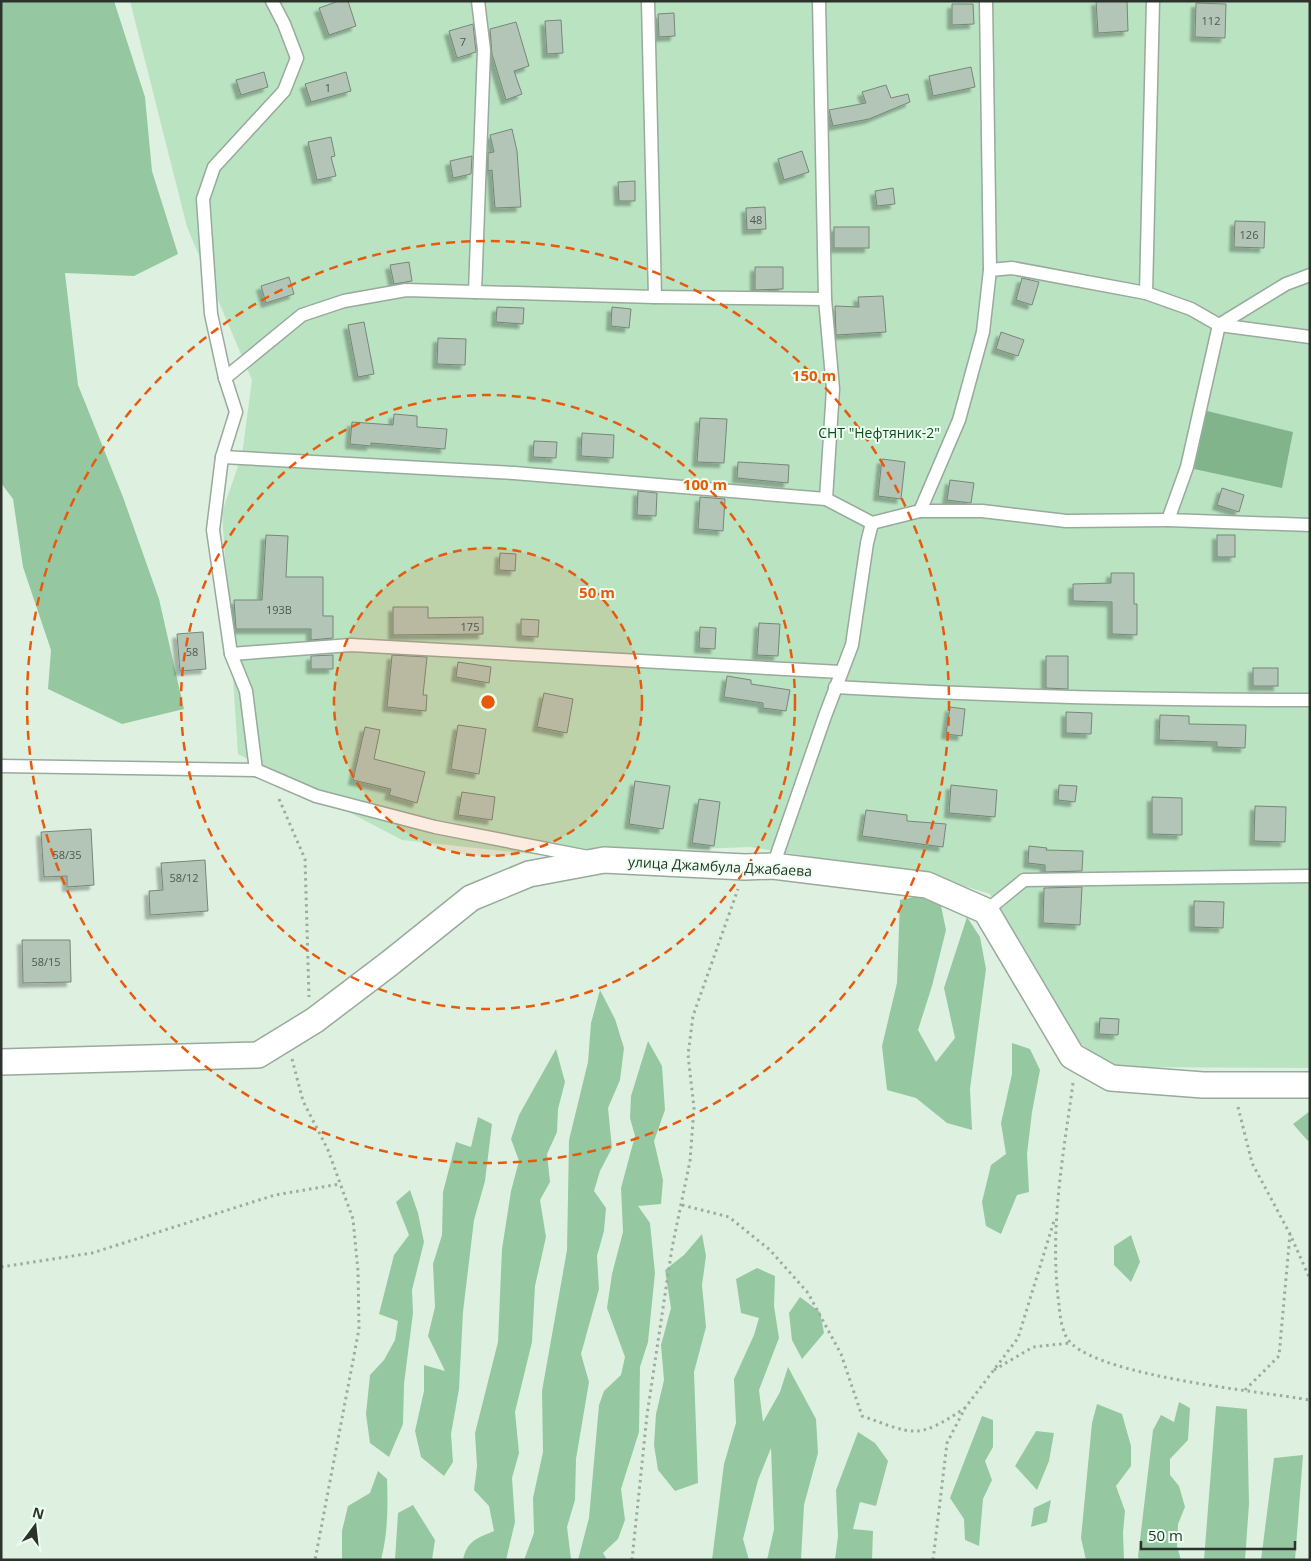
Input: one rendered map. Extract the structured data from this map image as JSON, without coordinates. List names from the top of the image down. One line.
{"streets":{"street":["улица Джамбула Джабаева"]},"parks":["СНТ \"Нефтяник-2\""],"house_numbers":["112","7","1","48","126","193В","175","58","58/35","58/12","58/15"],"scale_bar":"50 m","north":"top","rings":["150 m","100 m","50 m"]}
